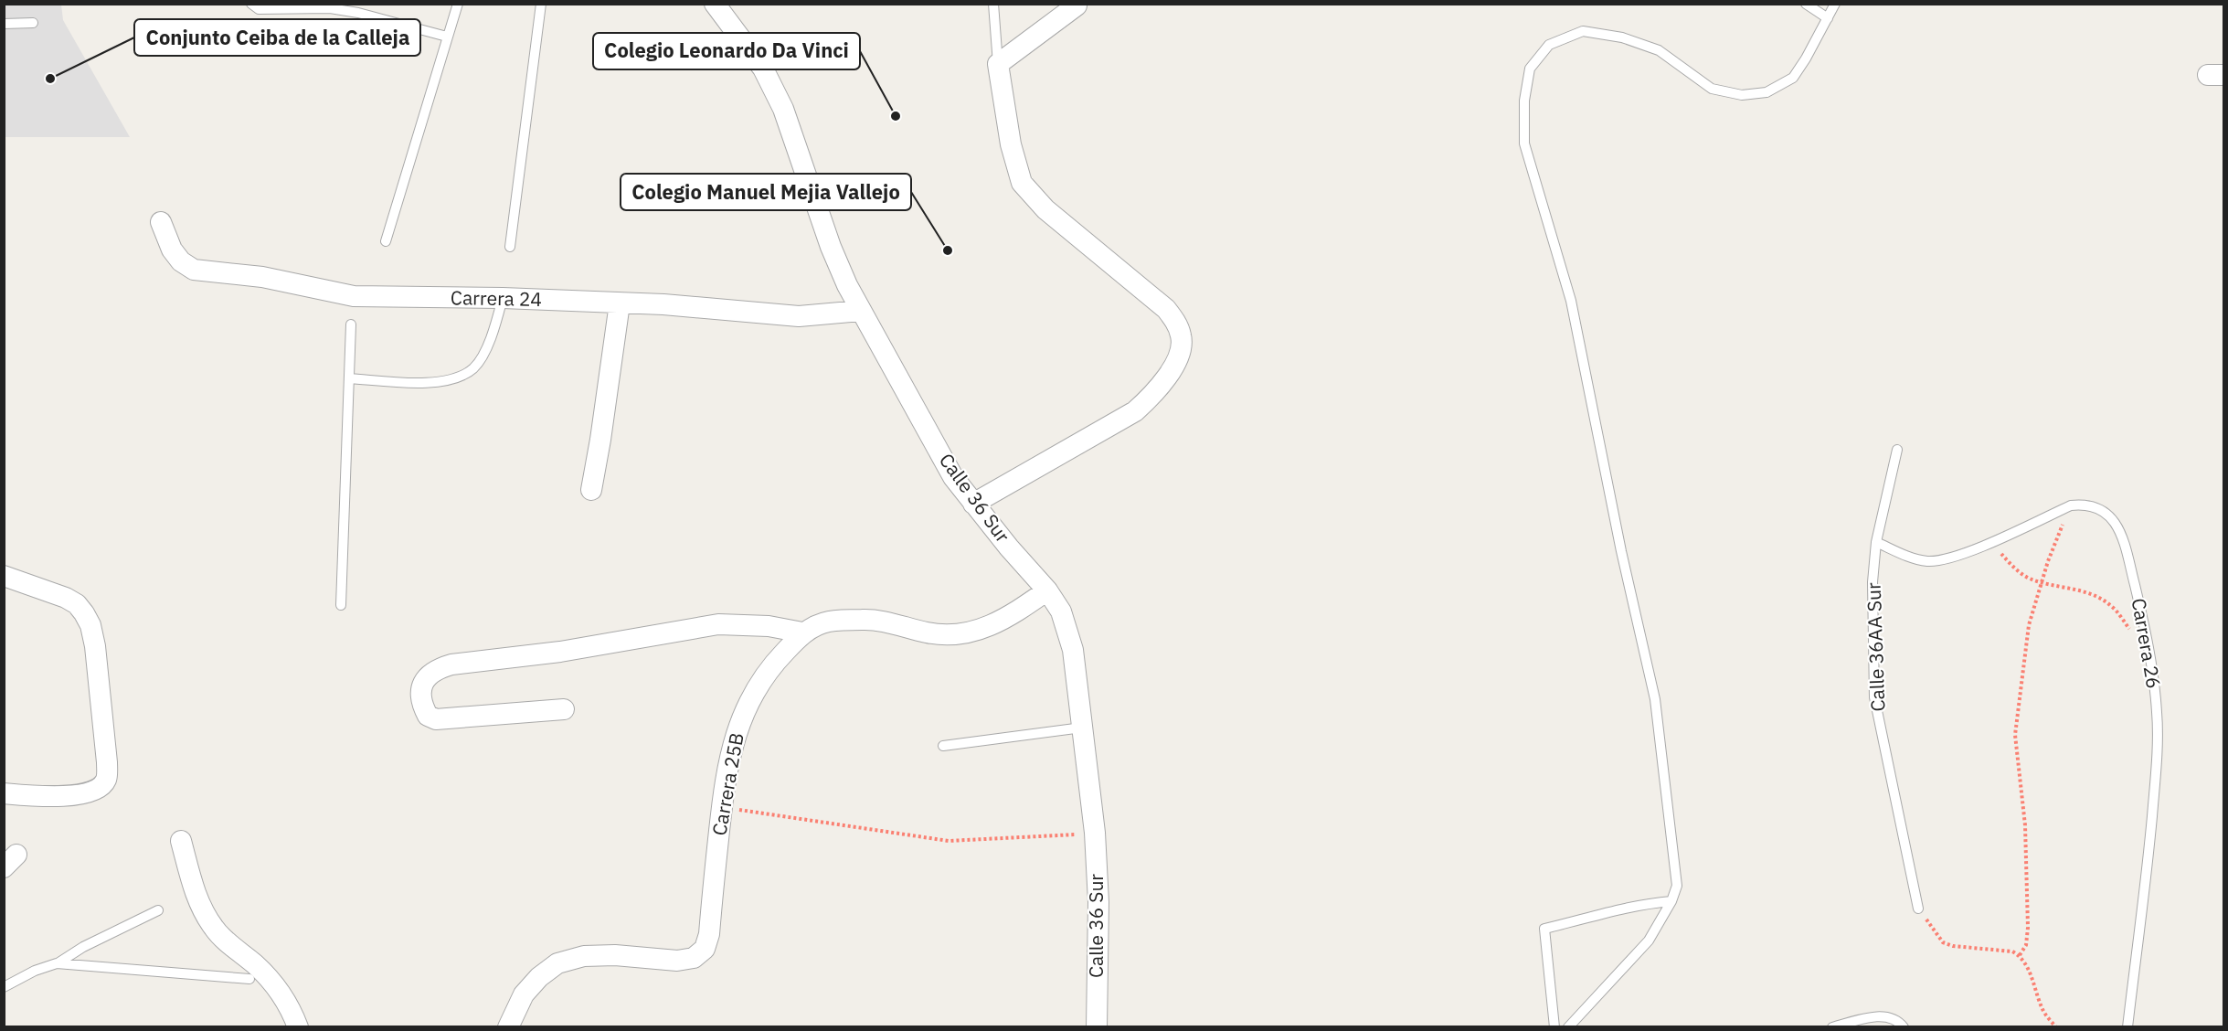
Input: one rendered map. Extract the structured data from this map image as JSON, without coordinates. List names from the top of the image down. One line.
{"streets":{"street":["Carrera 24","Calle 36 Sur","Carrera 25B"],"lane":["Carrera 26","Calle 36AA Sur"]},"crossings":[["Carrera 24","Calle 36 Sur"],["Calle 36 Sur","Carrera 25B"]],"places":["Conjunto Ceiba de la Calleja","Colegio Leonardo Da Vinci","Colegio Manuel Mejia Vallejo"]}
